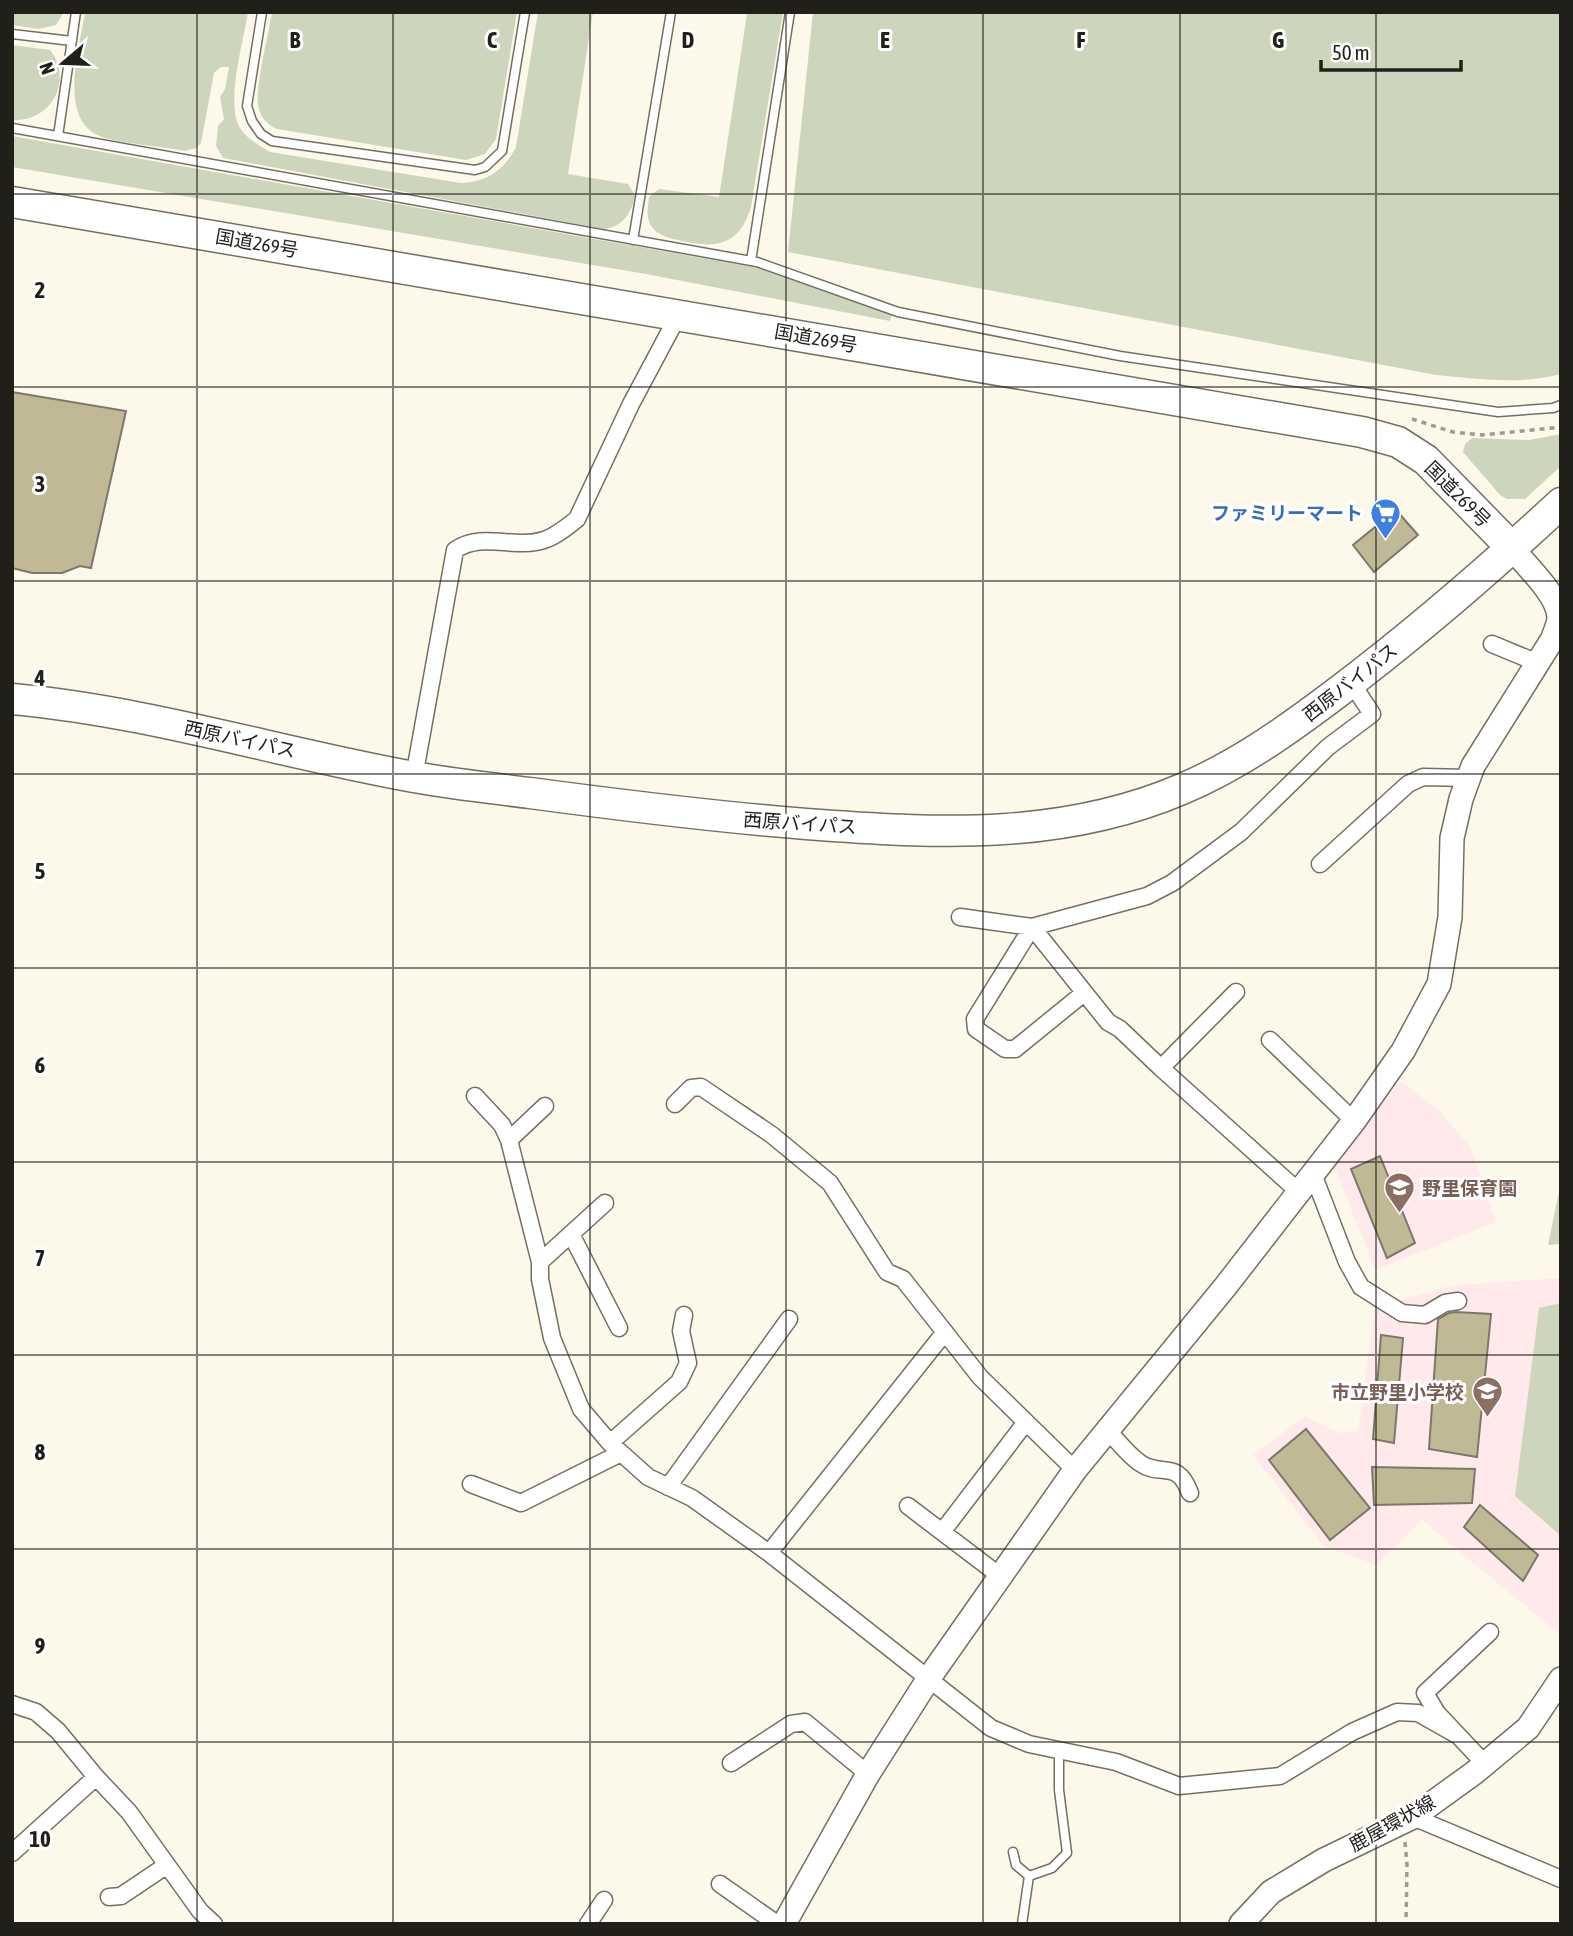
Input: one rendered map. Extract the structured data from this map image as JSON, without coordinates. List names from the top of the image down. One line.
{"streets":{"highway":["国道269号","西原バイパス"],"street":["鹿屋環状線"]},"crossings":[["国道269号","西原バイパス"]],"places":{"supermarket":["ファミリーマート"],"school or university":["野里保育園","市立野里小学校"]},"scale_bar":"50 m","north":"left","grid":{"columns":["B","C","D","E","F","G"],"rows":["2","3","4","5","6","7","8","9","10"]}}
